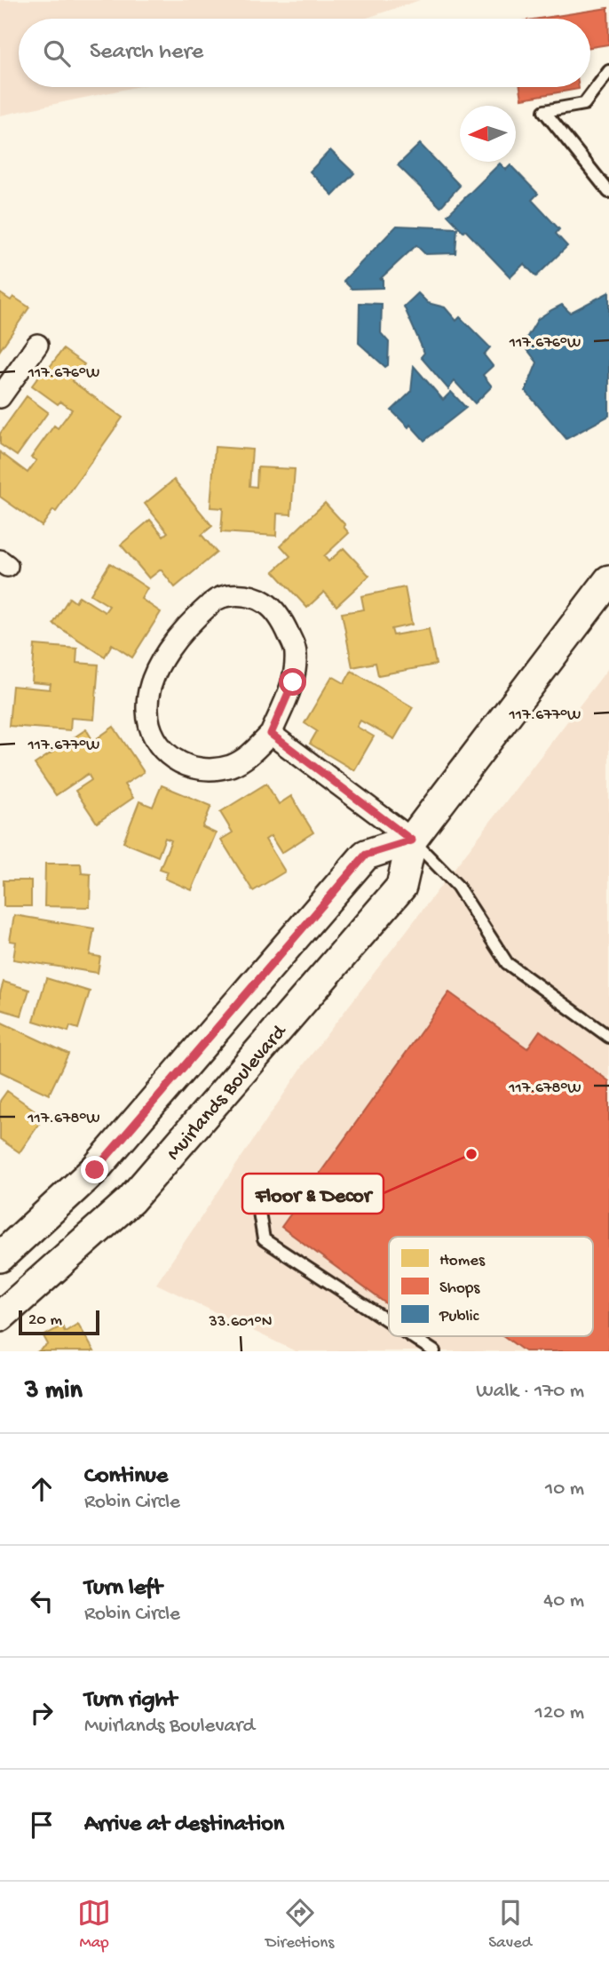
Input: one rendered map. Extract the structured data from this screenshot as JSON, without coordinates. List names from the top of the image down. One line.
{"streets":{"main road":["Muirlands Boulevard"]},"places":["Floor & Decor"],"legend":["Homes","Shops","Public"],"scale_bar":"20 m","north":"left","page":{"search":"Search here","scale":"20 m","heading":["3 min","Walk · 170 m"],"list":[["Continue","Robin Circle","10 m"],["Turn left","Robin Circle","40 m"],["Turn right","Muirlands Boulevard","120 m"],"Arrive at destination"],"nav":["Map","Directions","Saved"]},"coordinates":["117.676°W","117.677°W","117.678°W","33.601°N"]}
